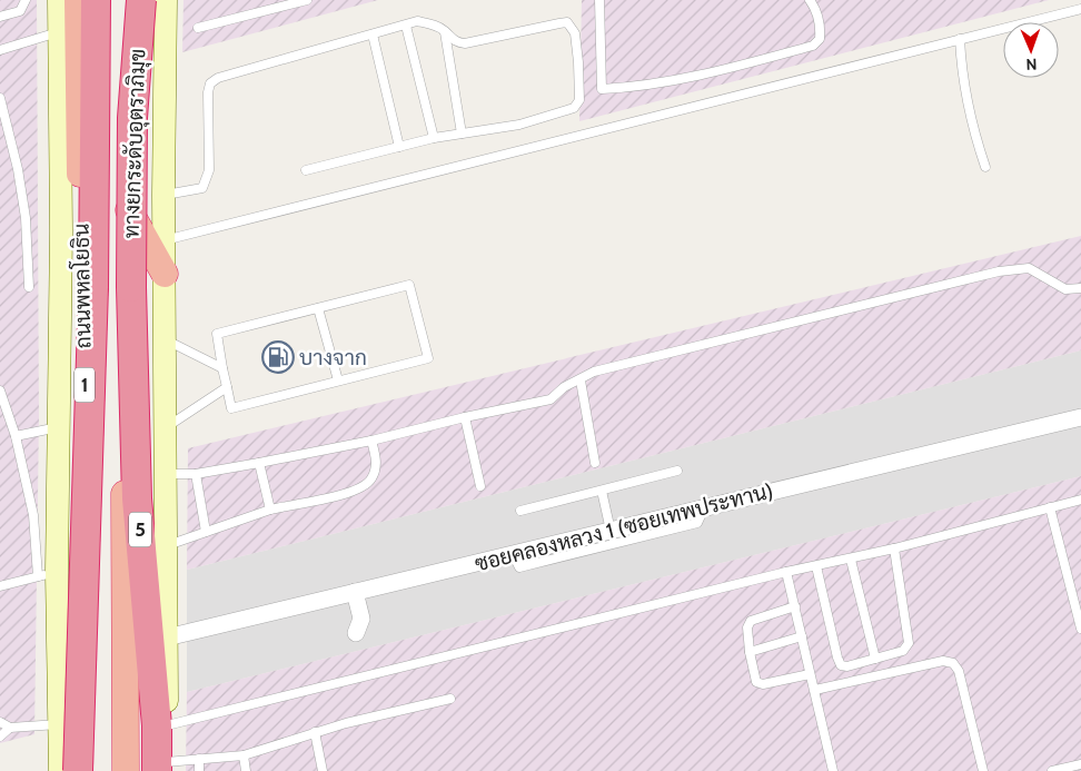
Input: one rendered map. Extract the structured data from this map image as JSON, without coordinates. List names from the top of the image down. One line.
{"streets":{"highway":["ทางยกระดับอุตราภิมุข","ถนนพหลโยธิน","1","5"],"street":["ซอยคลองหลวง 1 (ซอยเทพประทาน)"]},"places":{"fuel station":["บางจาก"]},"north":"bottom"}
